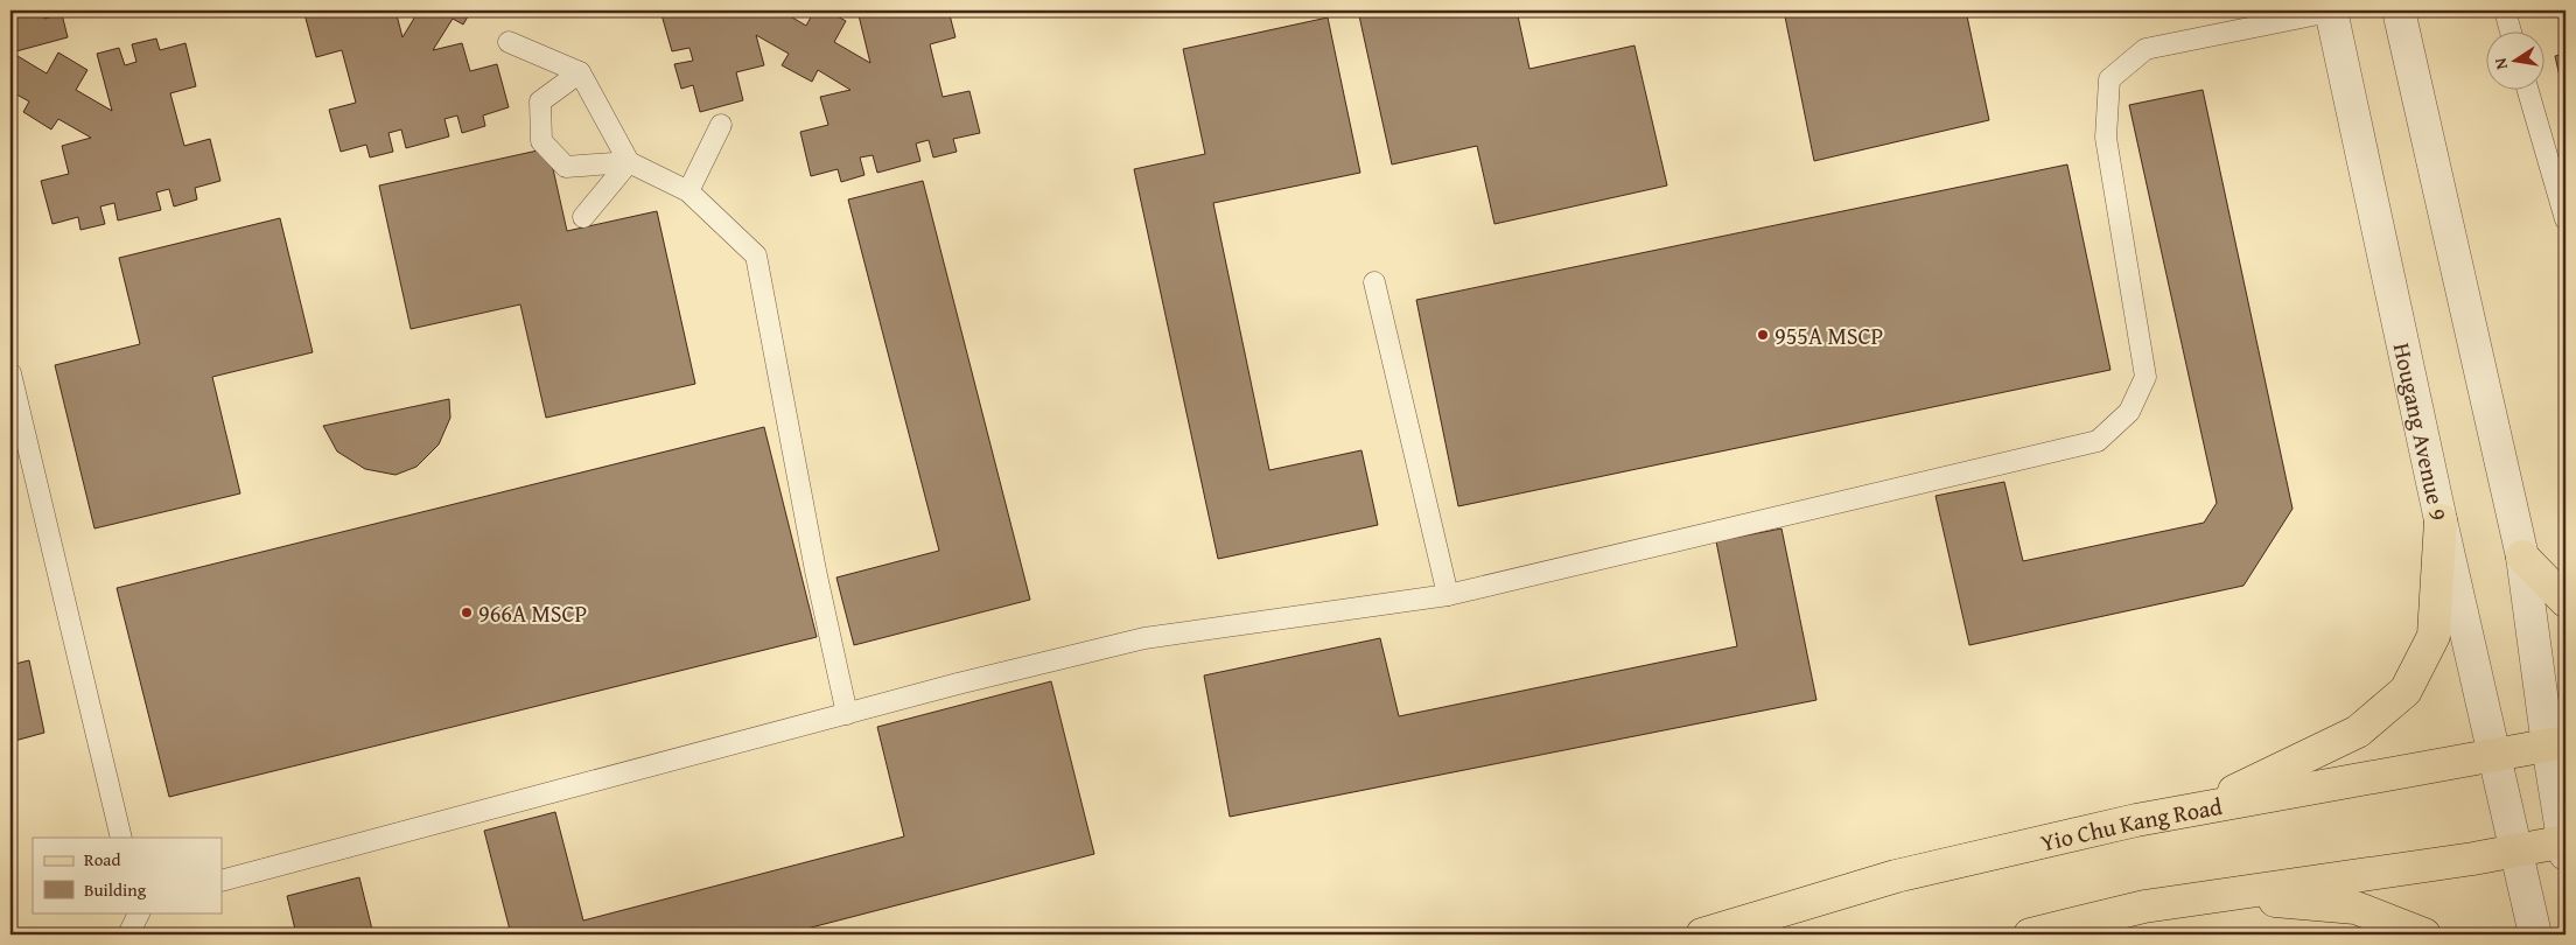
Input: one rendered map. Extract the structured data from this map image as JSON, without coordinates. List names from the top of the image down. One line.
{"streets":{"main road":["Yio Chu Kang Road"],"street":["Hougang Avenue 9"]},"crossings":[["Hougang Avenue 9","Yio Chu Kang Road"]],"places":["955A MSCP","966A MSCP"],"legend":["Road","Building"],"north":"left"}
